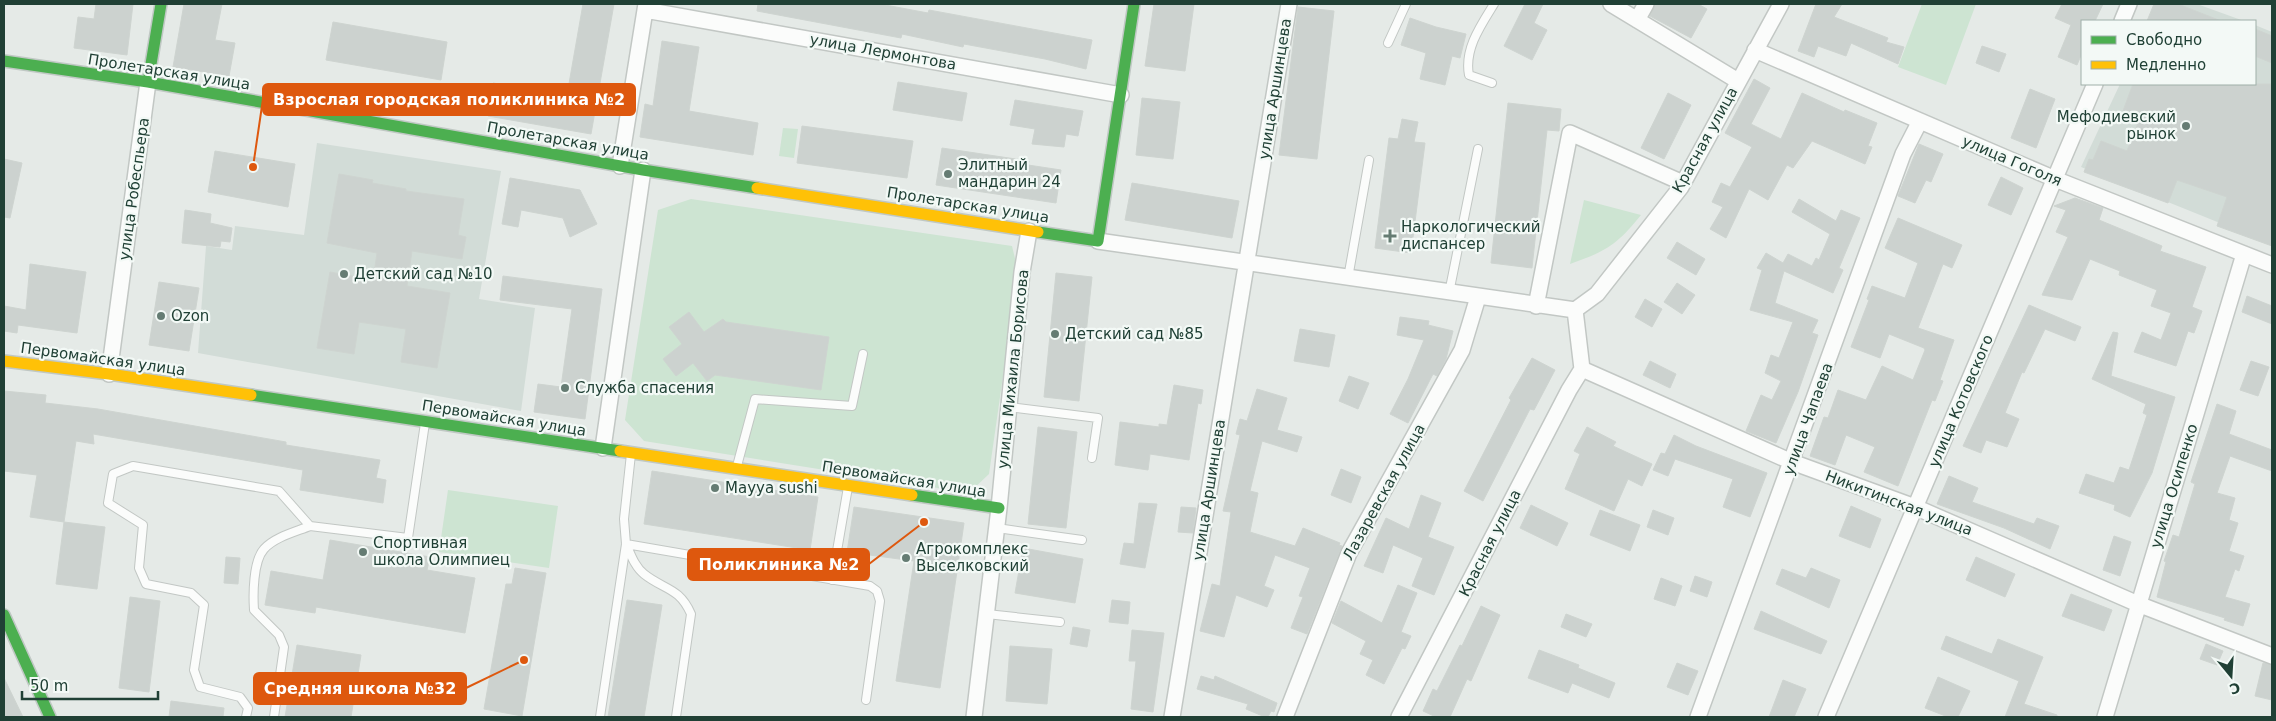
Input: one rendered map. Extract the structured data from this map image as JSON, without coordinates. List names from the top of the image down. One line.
{"streets":{"main road":["Пролетарская улица","улица Робеспьера","Первомайская улица"],"street":["улица Лермонтова","улица Аршинцева","Красная улица","улица Гоголя","улица Михаила Борисова","улица Котовского","улица Чапаева","улица Осипенко","Лазаревская улица","Никитинская улица"]},"crossings":[["Пролетарская улица","улица Робеспьера"],["Пролетарская улица","улица Михаила Борисова"],["Красная улица","улица Гоголя"],["Красная улица","Никитинская улица"],["улица Гоголя","улица Котовского"],["улица Гоголя","улица Чапаева"],["улица Гоголя","улица Осипенко"],["улица Робеспьера","Первомайская улица"],["Первомайская улица","улица Михаила Борисова"],["улица Котовского","Никитинская улица"],["улица Чапаева","Никитинская улица"],["улица Осипенко","Никитинская улица"]],"places":{"other":["Мефодиевский рынок","Взрослая городская поликлиника №2","Элитный мандарин 24","Детский сад №10","Ozon","Детский сад №85","Служба спасения","Mayya sushi","Поликлиника №2","Спортивная школа Олимпиец","Агрокомплекс Выселковский","Средняя школа №32"],"health":["Наркологический диспансер"]},"legend":["Свободно","Медленно"],"scale_bar":"50 m","north":"bottom"}
